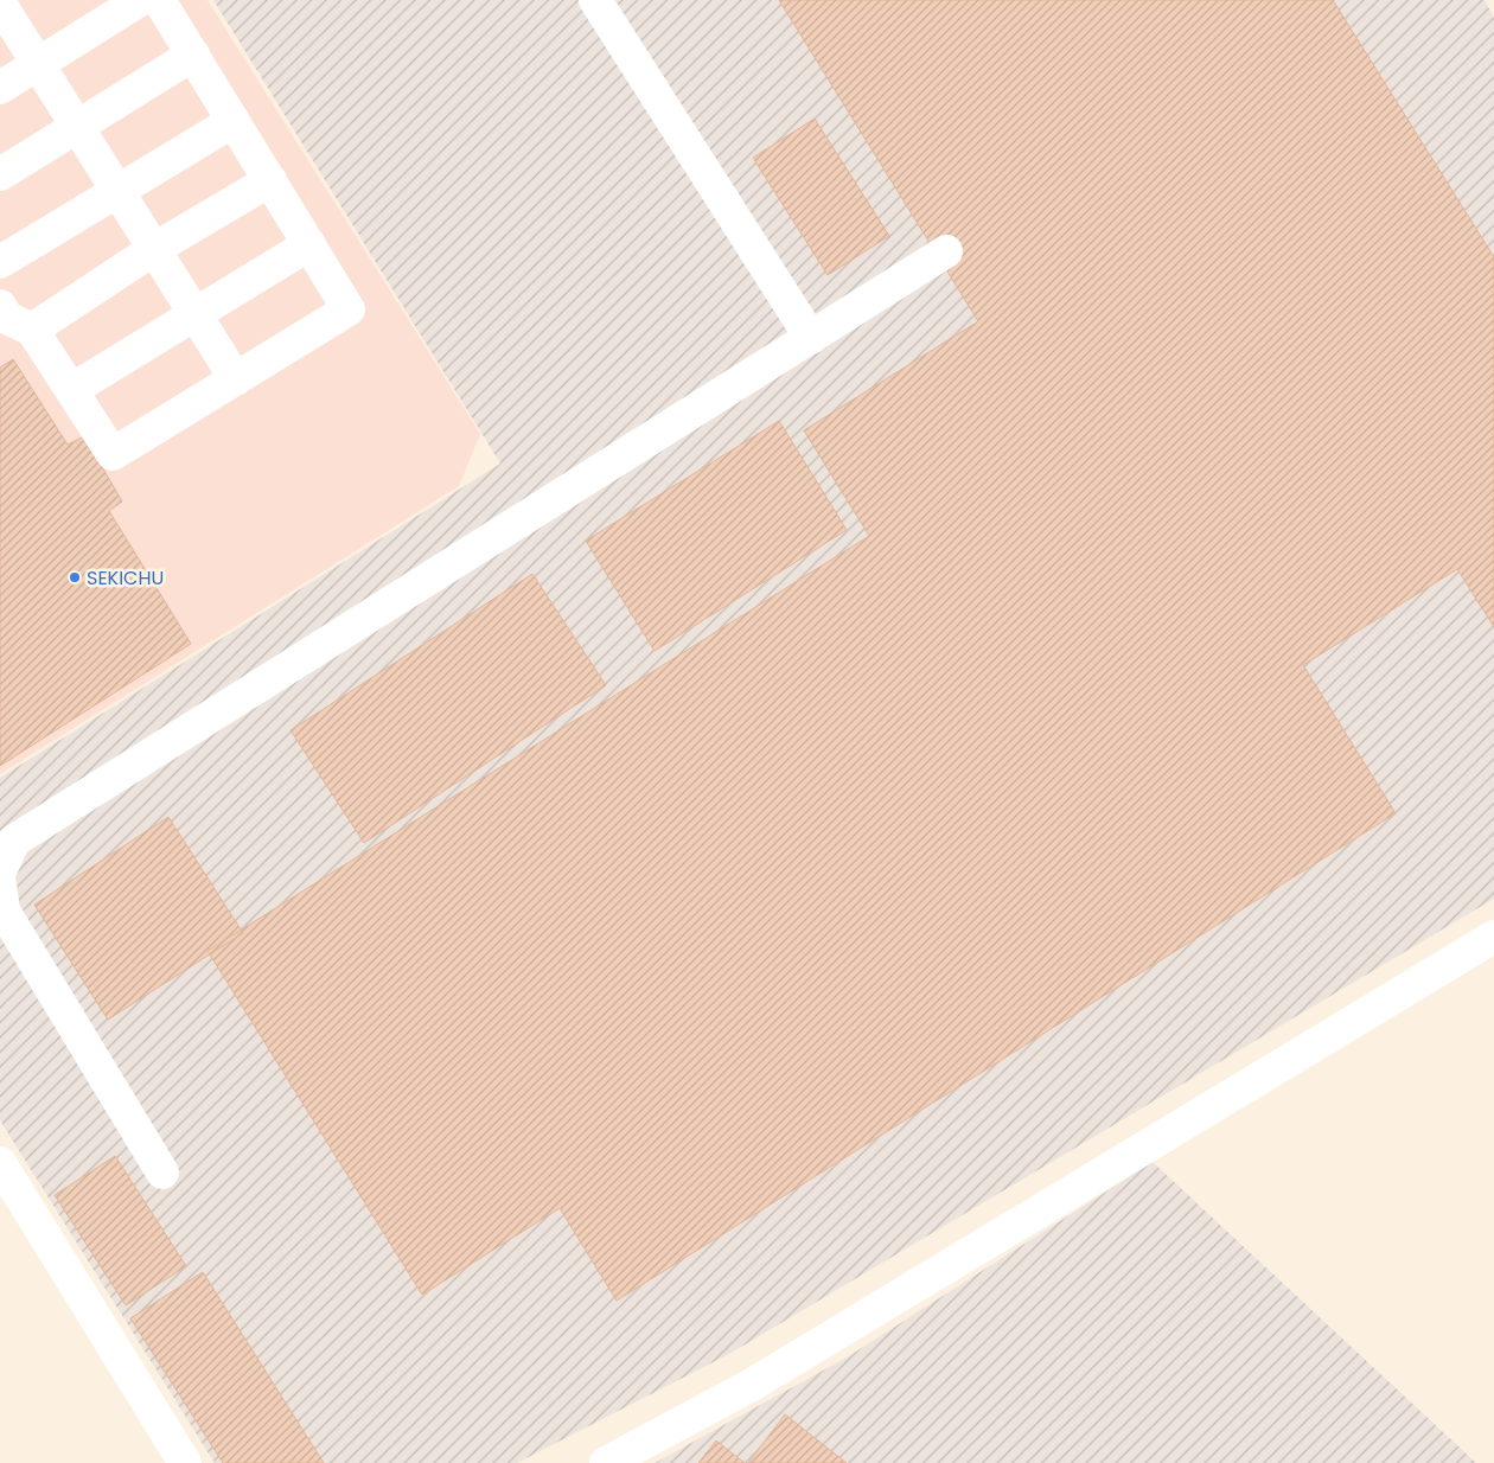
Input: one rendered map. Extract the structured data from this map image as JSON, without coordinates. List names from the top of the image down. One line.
{"places":["SEKICHU"]}
